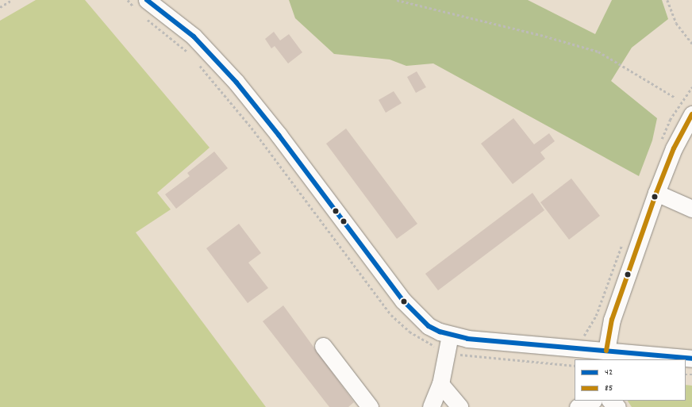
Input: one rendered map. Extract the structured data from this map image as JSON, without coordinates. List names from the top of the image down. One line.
{"lines":["transit line 42","transit line 85"],"legend":["42","85"]}
